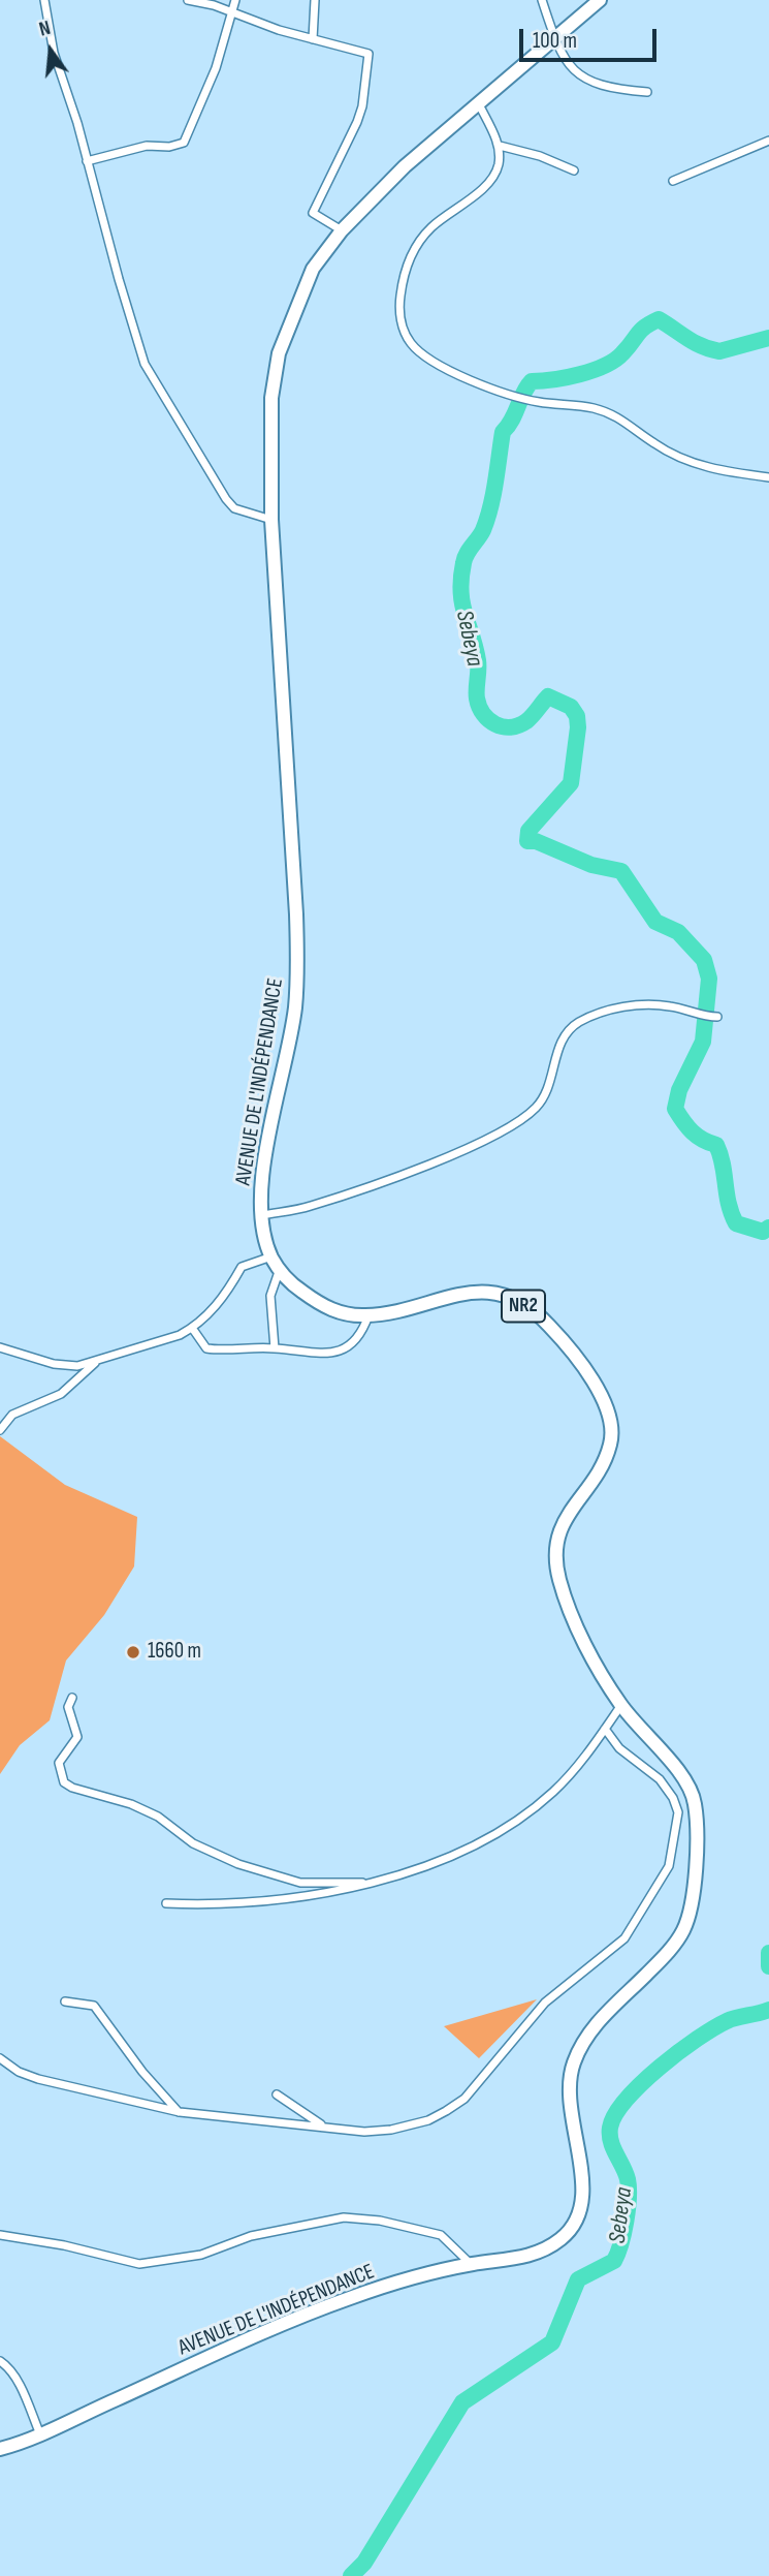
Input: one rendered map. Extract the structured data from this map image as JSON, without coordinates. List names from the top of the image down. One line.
{"streets":{"highway":["AVENUE DE L'INDÉPENDANCE","NR2"]},"water":["Sebeya"],"places":["1660 m"],"scale_bar":"100 m","north":"top"}
